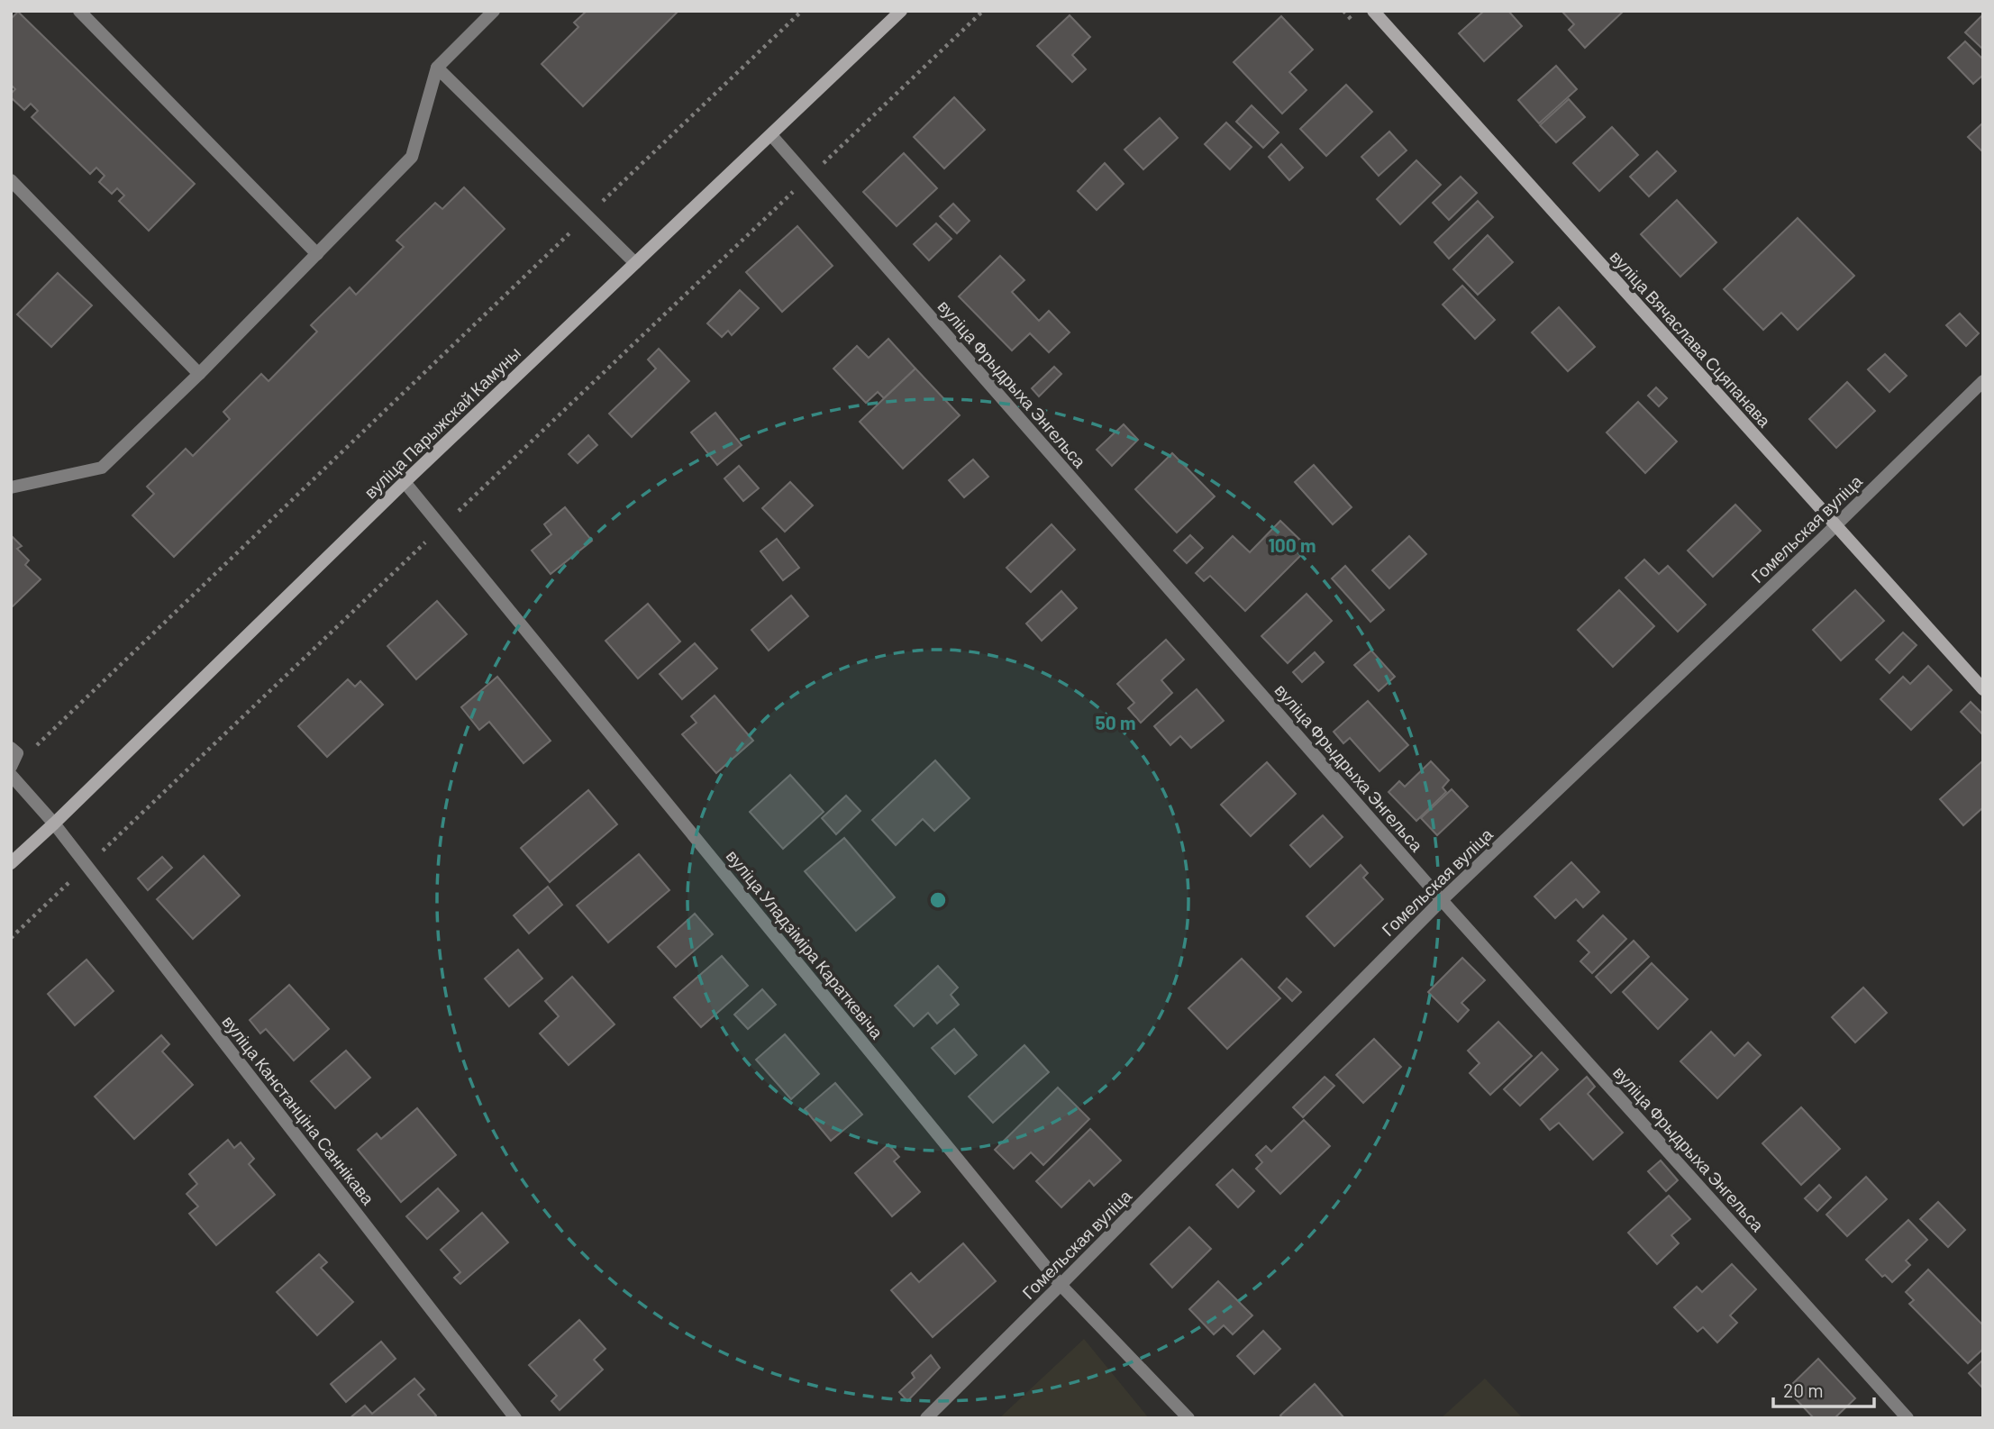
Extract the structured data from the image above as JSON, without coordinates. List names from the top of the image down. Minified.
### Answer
{"streets":{"main road":["вуліца Вячаслава Сцяпанава","вуліца Парыжскай Камуны"],"street":["вуліца Фрыдрыха Энгельса","Гомельская вуліца","вуліца Уладзіміра Караткевіча","вуліца Канстанціна Саннікава"]},"crossings":[["вуліца Вячаслава Сцяпанава","Гомельская вуліца"],["вуліца Фрыдрыха Энгельса","вуліца Парыжскай Камуны"],["вуліца Фрыдрыха Энгельса","Гомельская вуліца"],["вуліца Парыжскай Камуны","вуліца Уладзіміра Караткевіча"],["вуліца Парыжскай Камуны","вуліца Канстанціна Саннікава"],["Гомельская вуліца","вуліца Уладзіміра Караткевіча"]],"scale_bar":"20 m","rings":["100 m","50 m"]}
